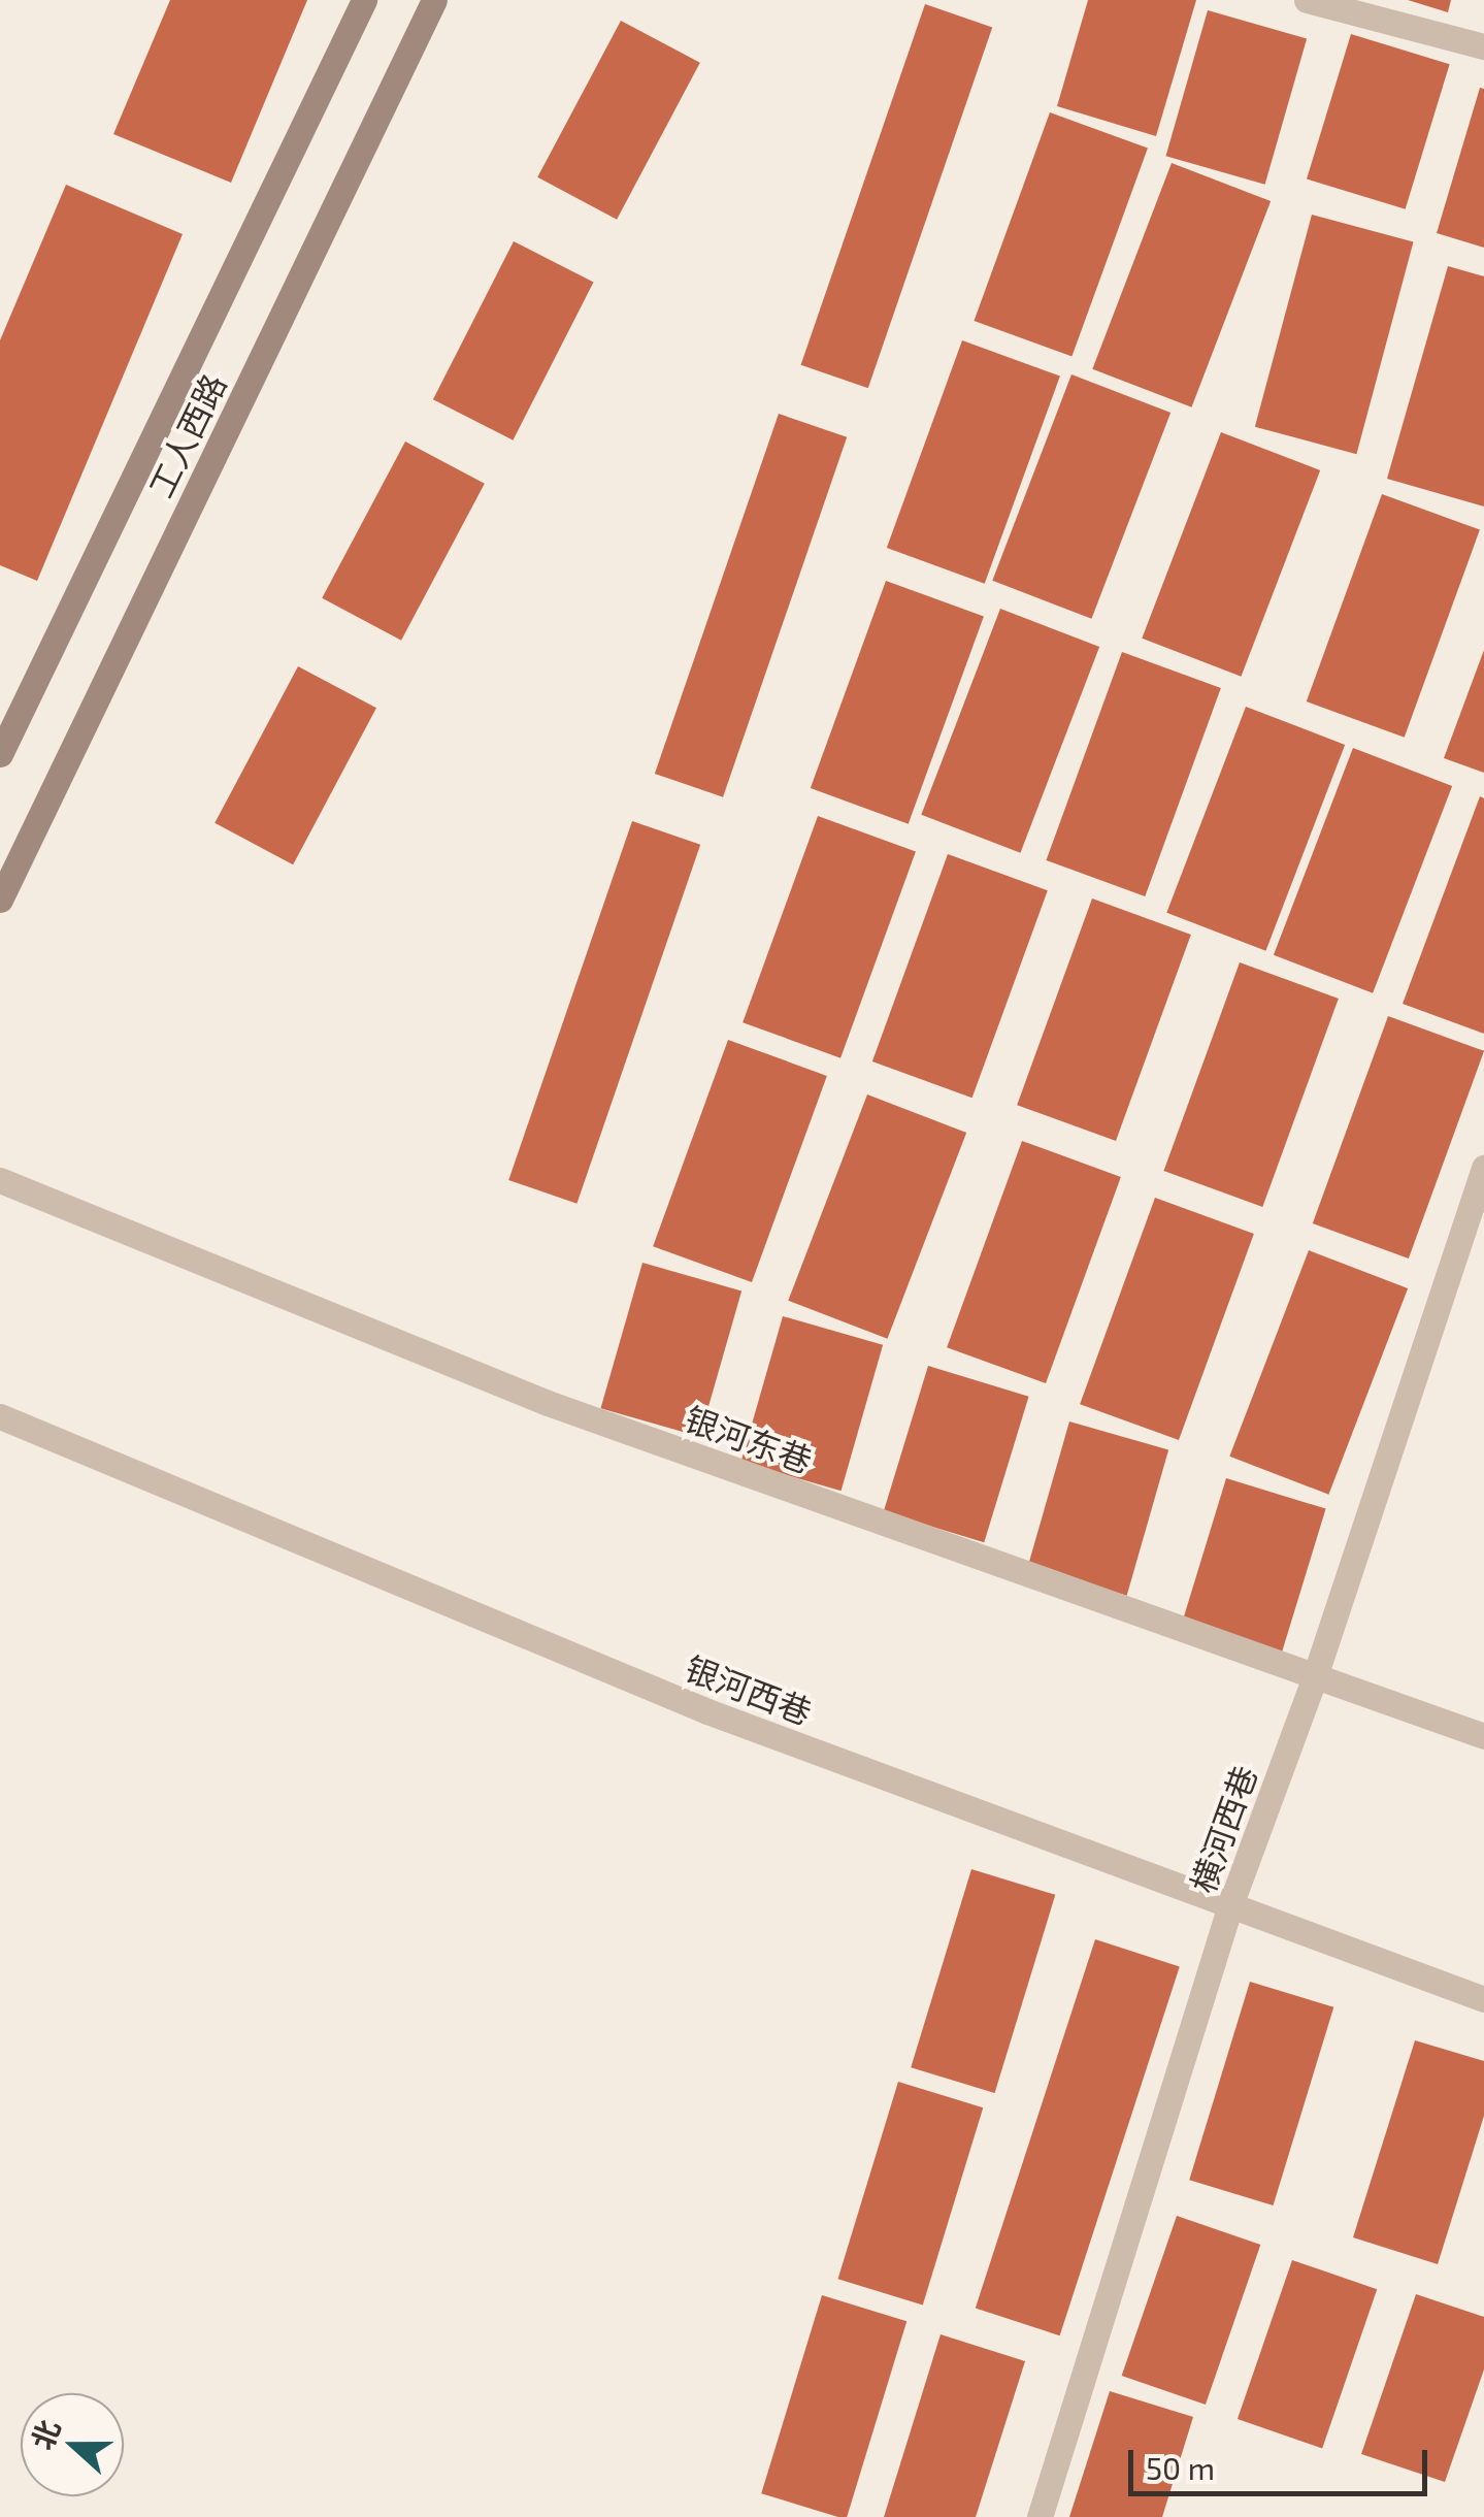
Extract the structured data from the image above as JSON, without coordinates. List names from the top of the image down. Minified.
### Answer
{"streets":{"main road":["工人西路"],"street":["银河东巷","银河西巷","横河西巷"]},"crossings":[["银河东巷","横河西巷"],["银河西巷","横河西巷"]],"scale_bar":"50 m","north":"left"}
